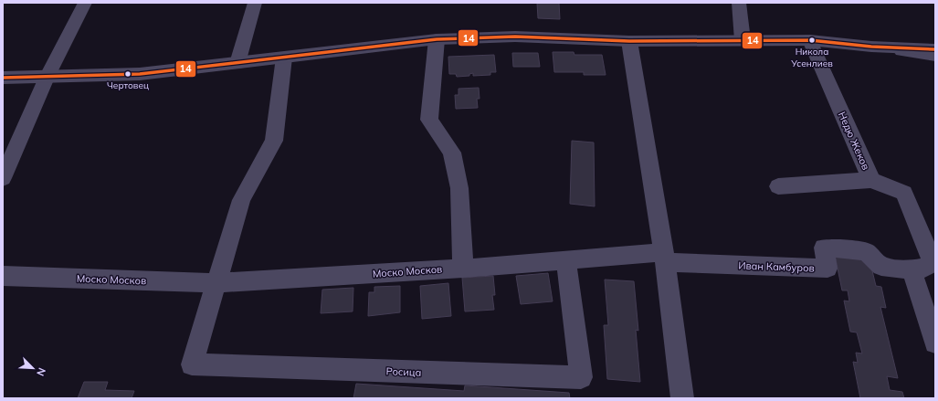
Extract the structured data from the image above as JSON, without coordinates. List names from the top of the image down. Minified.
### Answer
{"streets":{"street":["Недю Жеков","Иван Камбуров","Моско Москов","Росица"]},"crossings":[["Недю Жеков","Иван Камбуров"],["Иван Камбуров","Моско Москов"],["Моско Москов","Росица"]],"places":["Никола Усенлиев","Чертовец"],"lines":["transit line 14"],"north":"bottom right"}
